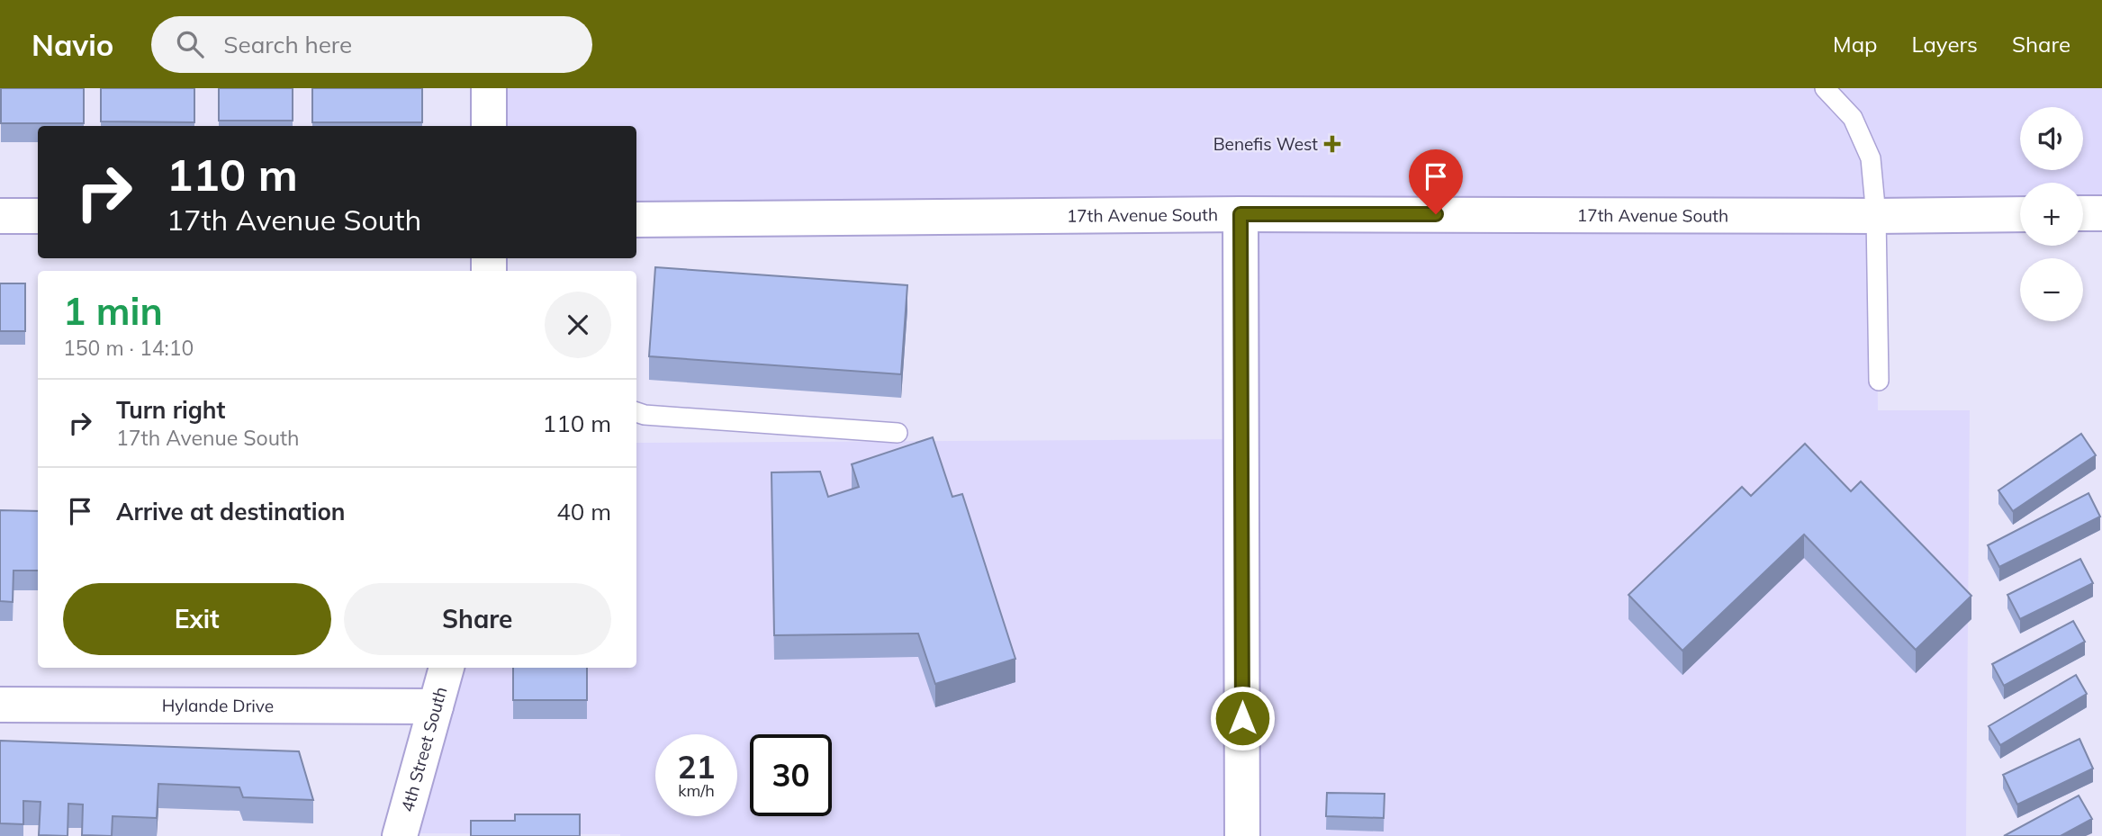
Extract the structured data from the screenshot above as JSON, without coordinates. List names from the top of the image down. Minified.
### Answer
{"streets":{"street":["17th Avenue South","Hylande Drive","4th Street South"]},"crossings":[["Hylande Drive","4th Street South"]],"places":{"health":["Benefis West"]},"page":{"header":"Navio","search":"Search here","nav":["Map","Layers","Share"],"map_buttons":["+","−"],"turn":["110 m","17th Avenue South"],"heading":["1 min","150 m · 14:10"],"list":[{"name":"Turn right","note":"17th Avenue South","value":"110 m"},{"name":"Arrive at destination","value":"40 m"}],"buttons":["Exit","Share"],"speed":"21 km/h","limit":"30"}}
